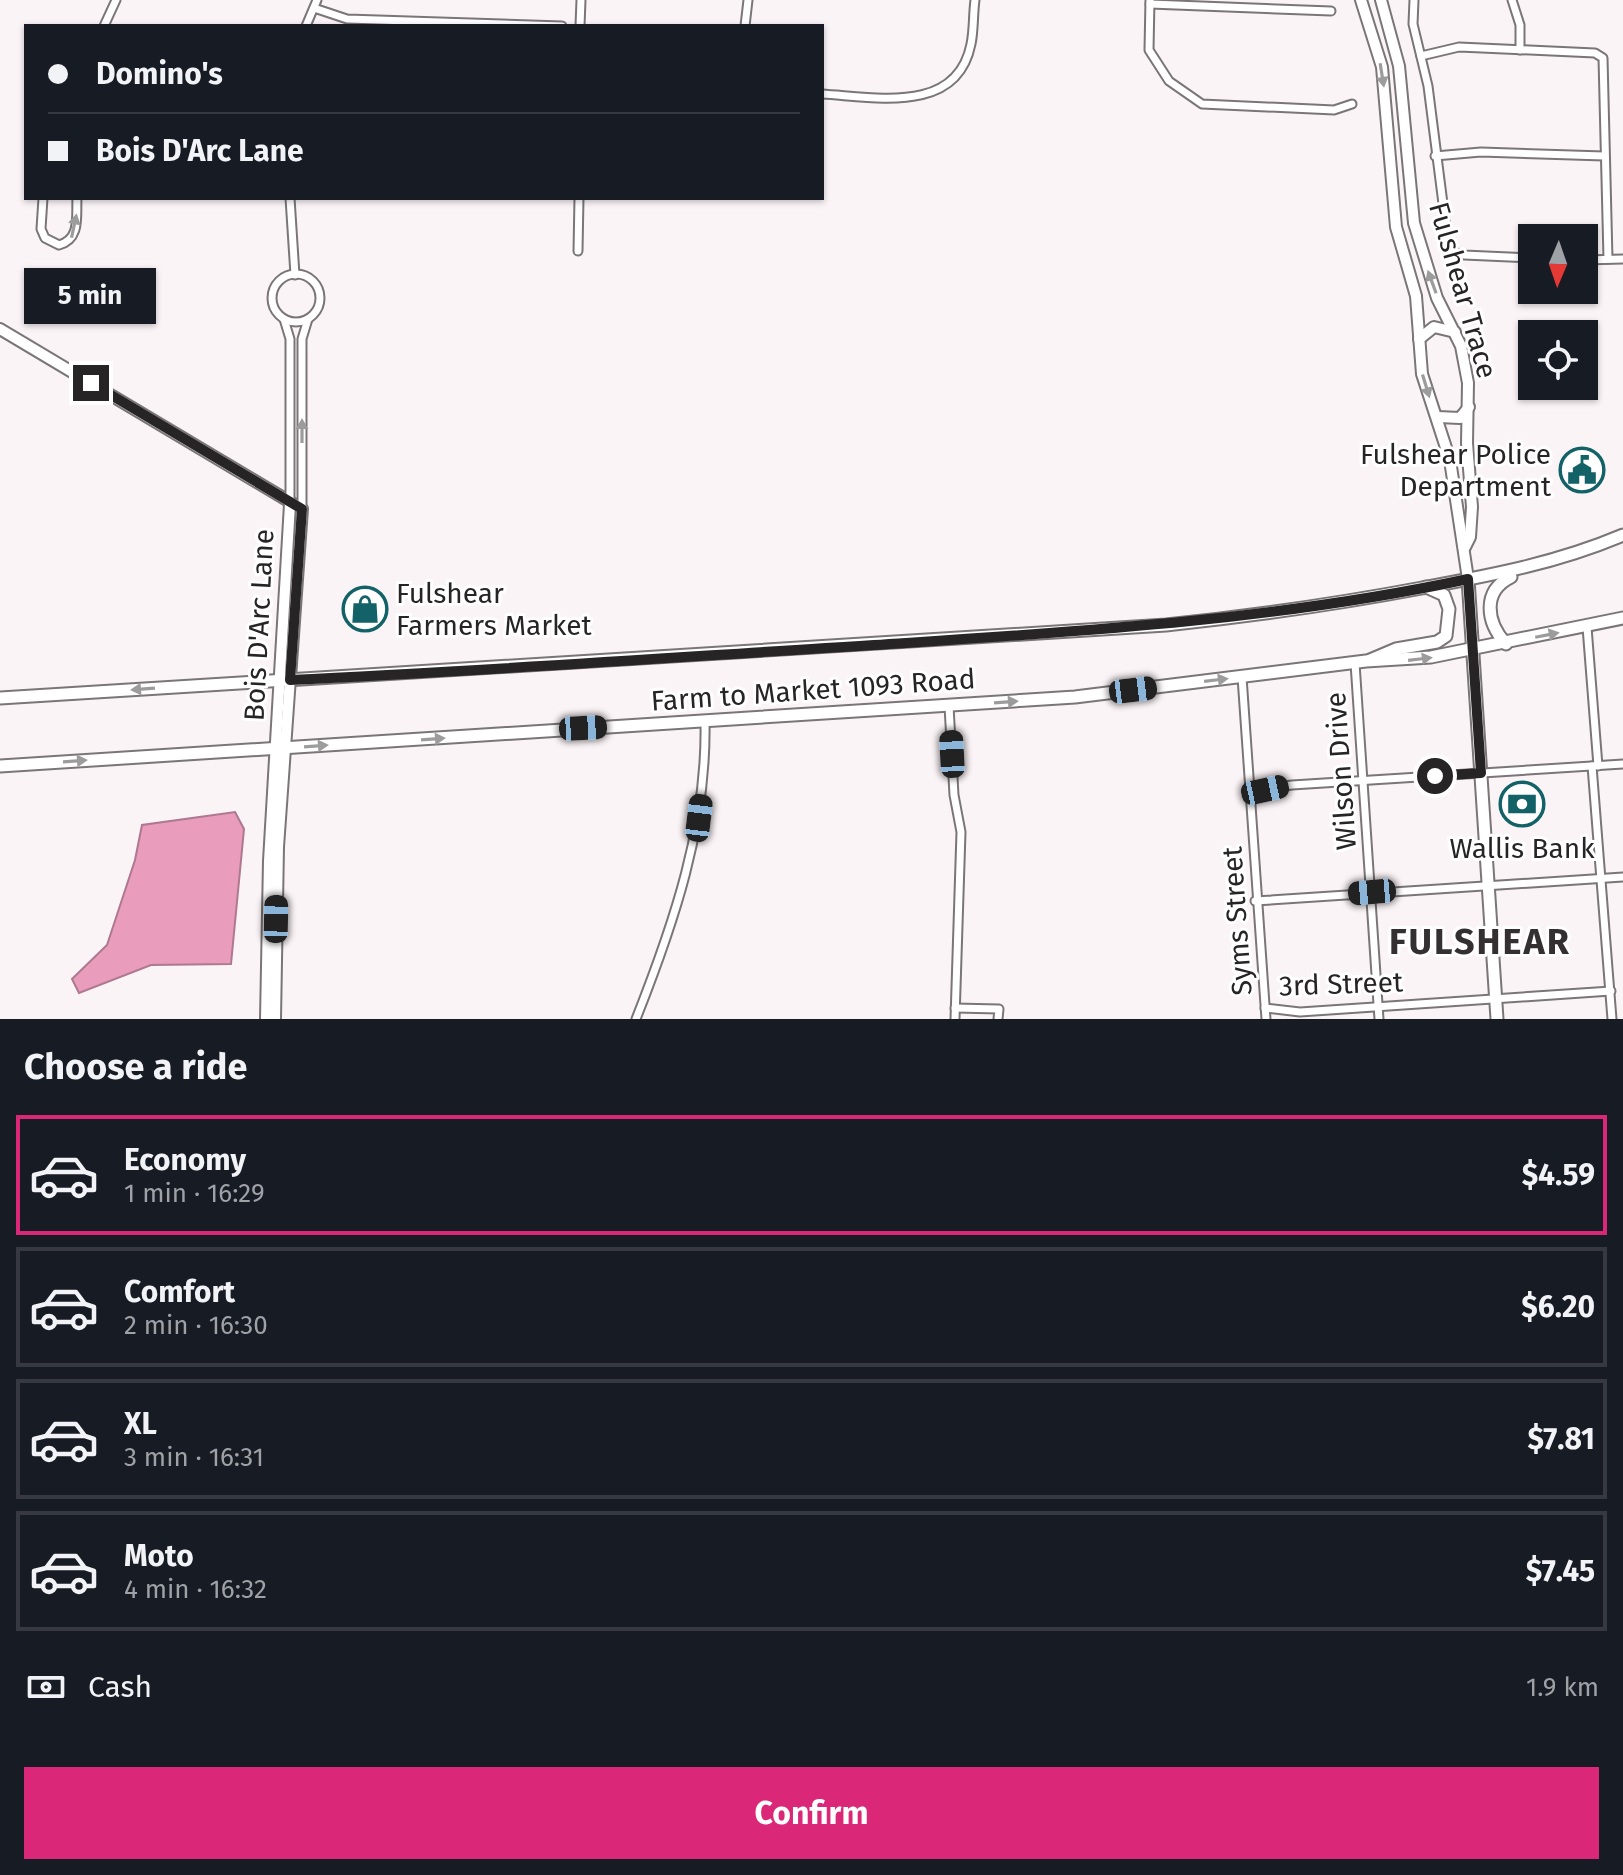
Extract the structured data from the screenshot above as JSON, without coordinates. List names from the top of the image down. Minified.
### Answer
{"streets":{"main road":["Fulshear Trace","Farm to Market 1093 Road"],"street":["Bois D'Arc Lane","Wilson Drive","Syms Street","3rd Street"]},"crossings":[["Fulshear Trace","Farm to Market 1093 Road"],["Fulshear Trace","3rd Street"],["Bois D'Arc Lane","Farm to Market 1093 Road"],["Farm to Market 1093 Road","Wilson Drive"],["Farm to Market 1093 Road","Syms Street"],["Wilson Drive","3rd Street"],["Syms Street","3rd Street"]],"districts":["FULSHEAR"],"places":{"public building":["Fulshear Police Department"],"shop":["Fulshear Farmers Market"],"bank":["Wallis Bank"]},"north":"bottom","page":{"banner":["Domino's","Bois D'Arc Lane"],"bubble":"5 min","heading":"Choose a ride","list":[{"name":"Economy","note":"1 min · 16:29","value":"$4.59"},{"name":"Comfort","note":"2 min · 16:30","value":"$6.20"},{"name":"XL","note":"3 min · 16:31","value":"$7.81"},{"name":"Moto","note":"4 min · 16:32","value":"$7.45"}],"pay":["Cash","1.9 km"],"buttons":"Confirm"}}
